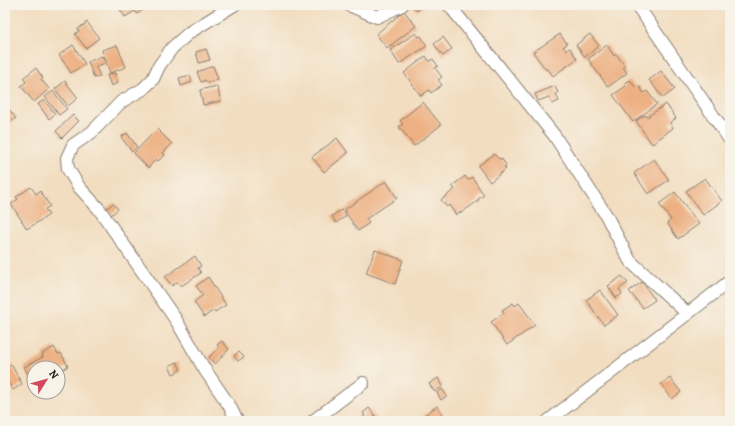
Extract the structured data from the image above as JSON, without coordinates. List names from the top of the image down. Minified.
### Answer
{"north":"top right"}
